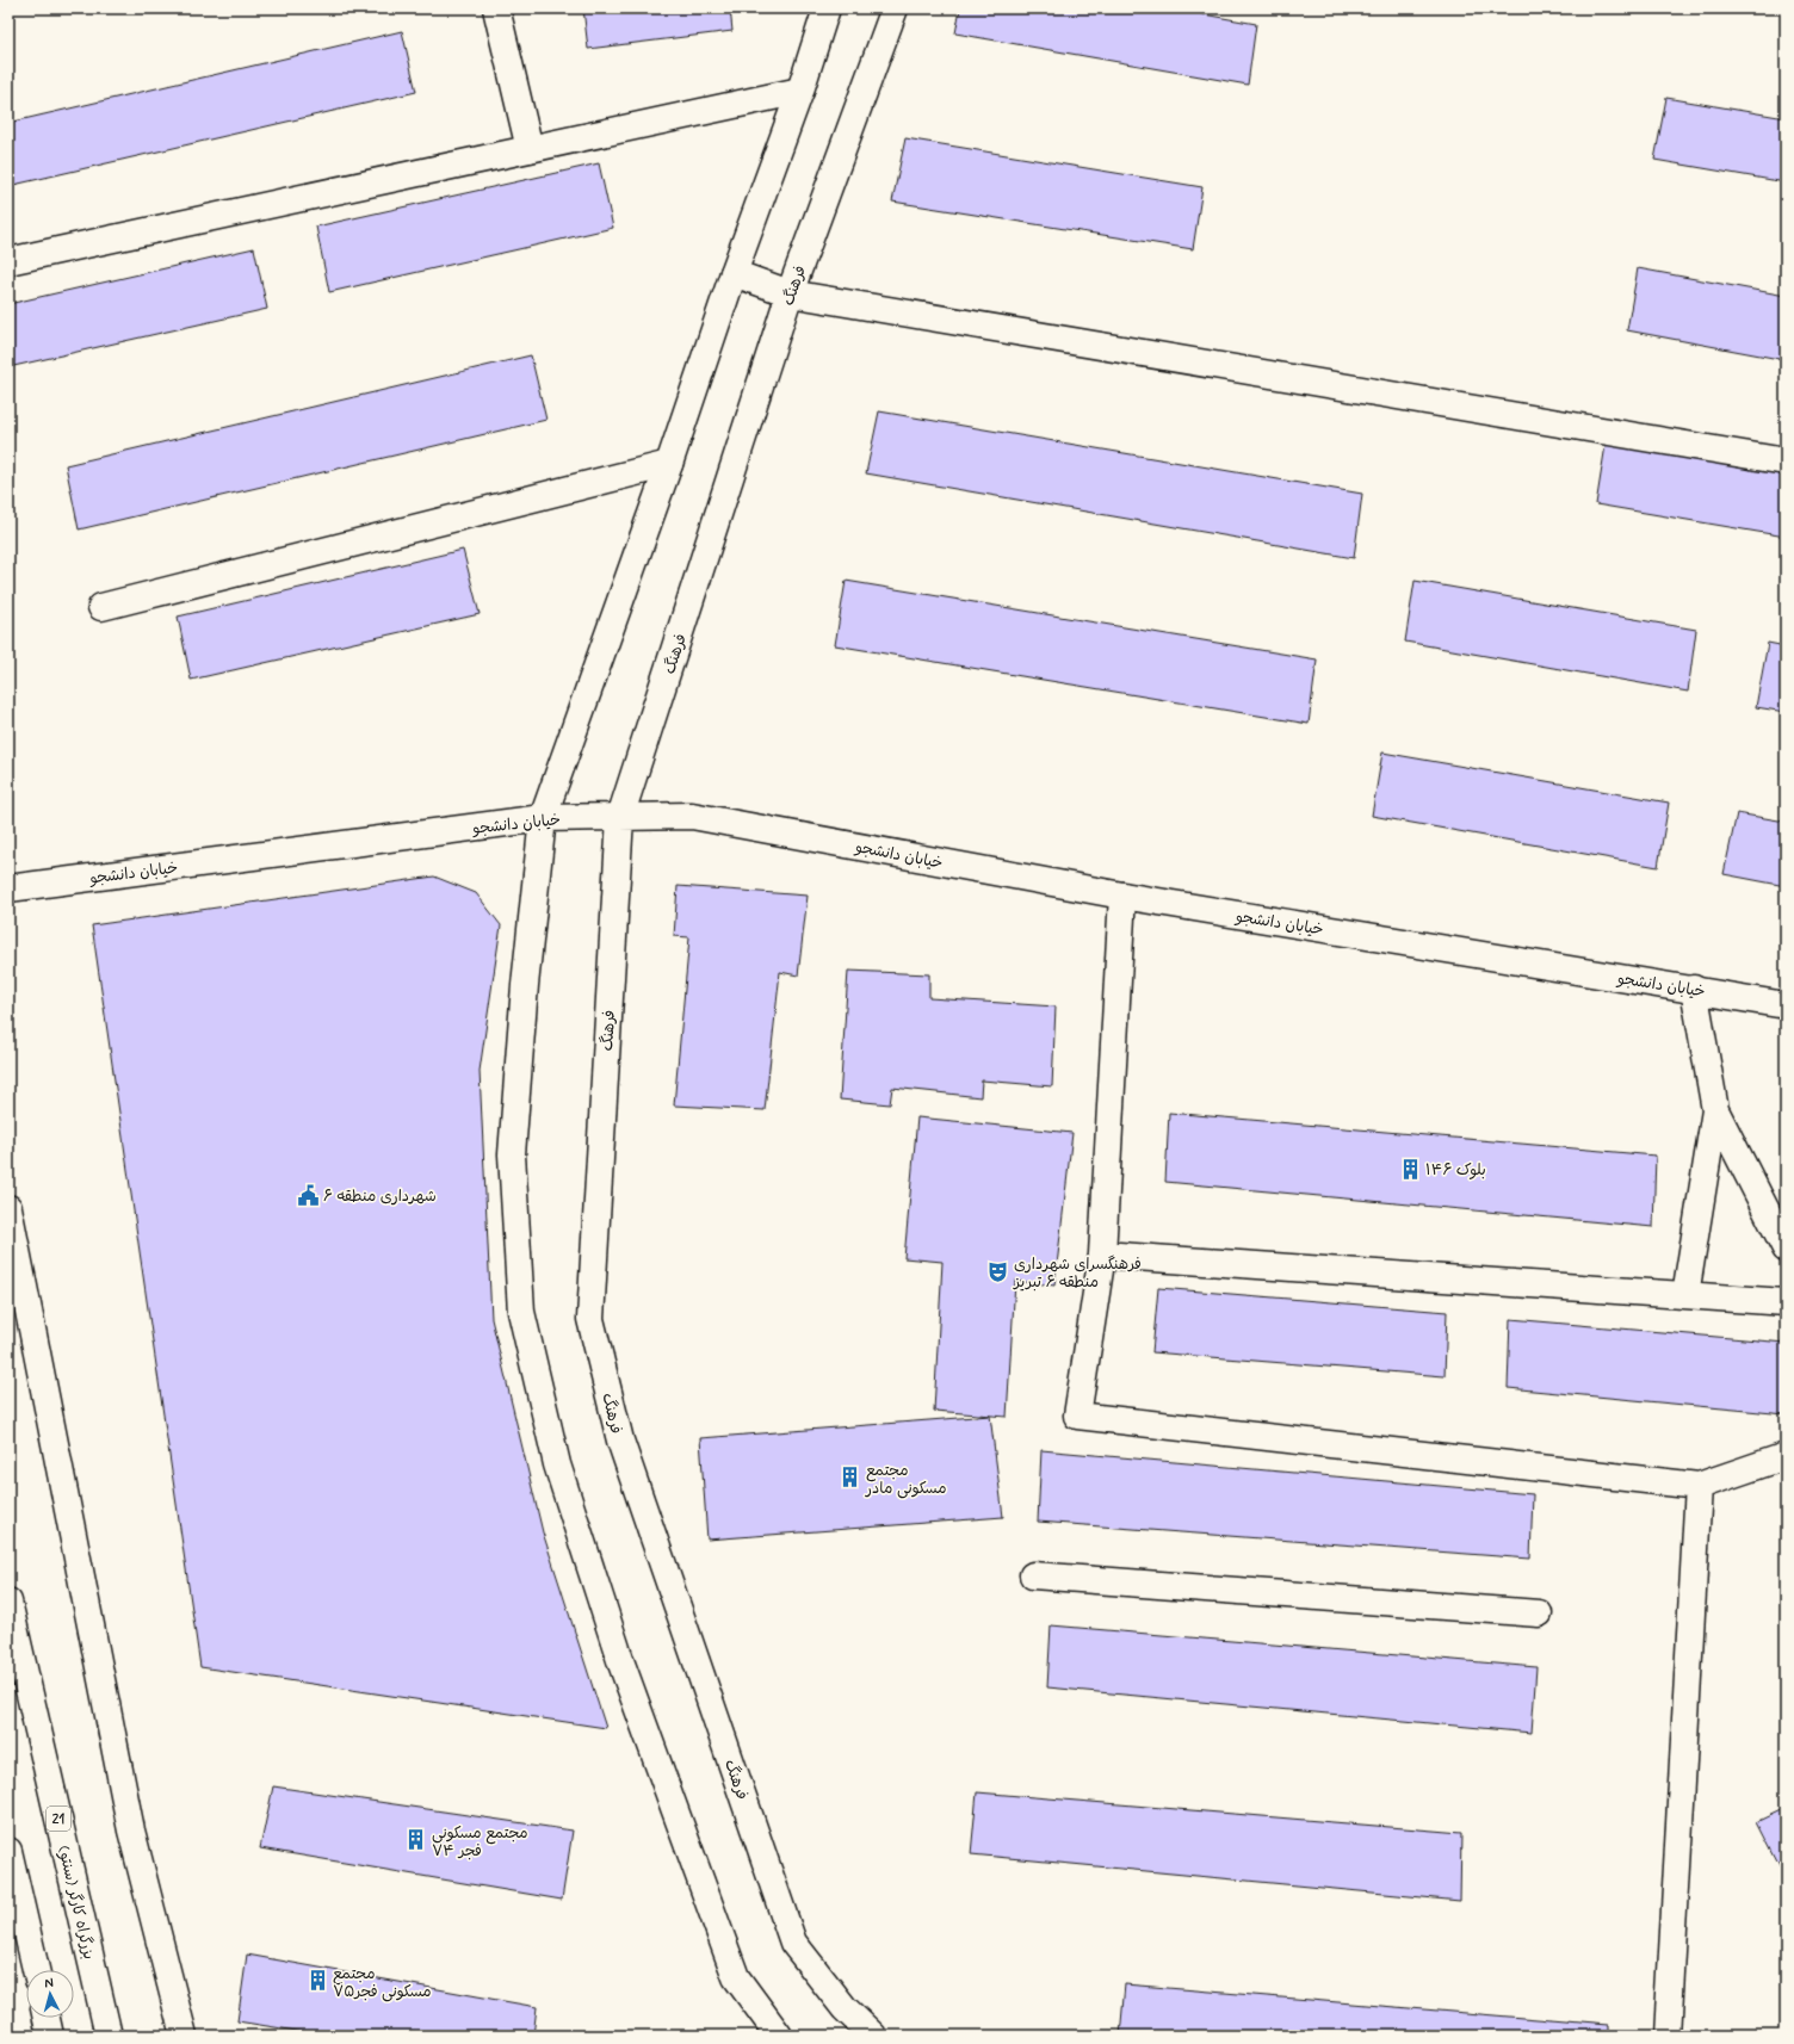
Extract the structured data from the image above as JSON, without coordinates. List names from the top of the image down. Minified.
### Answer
{"streets":{"main road":["فرهنگ","خیابان دانشجو","21","بزرگراه کارگر (سنتو)"]},"crossings":[["فرهنگ","خیابان دانشجو"]],"places":{"building":["بلوک ۱۴۶","مجتمع مسکونی مادر","مجتمع مسکونی فجر ۷۴","مجتمع مسکونی فجر۷۵"],"public building":["شهرداری منطقه ۶"],"theatre":["فرهنگسرای شهرداری منطقه ۶ تبریز"]},"north":"top"}
